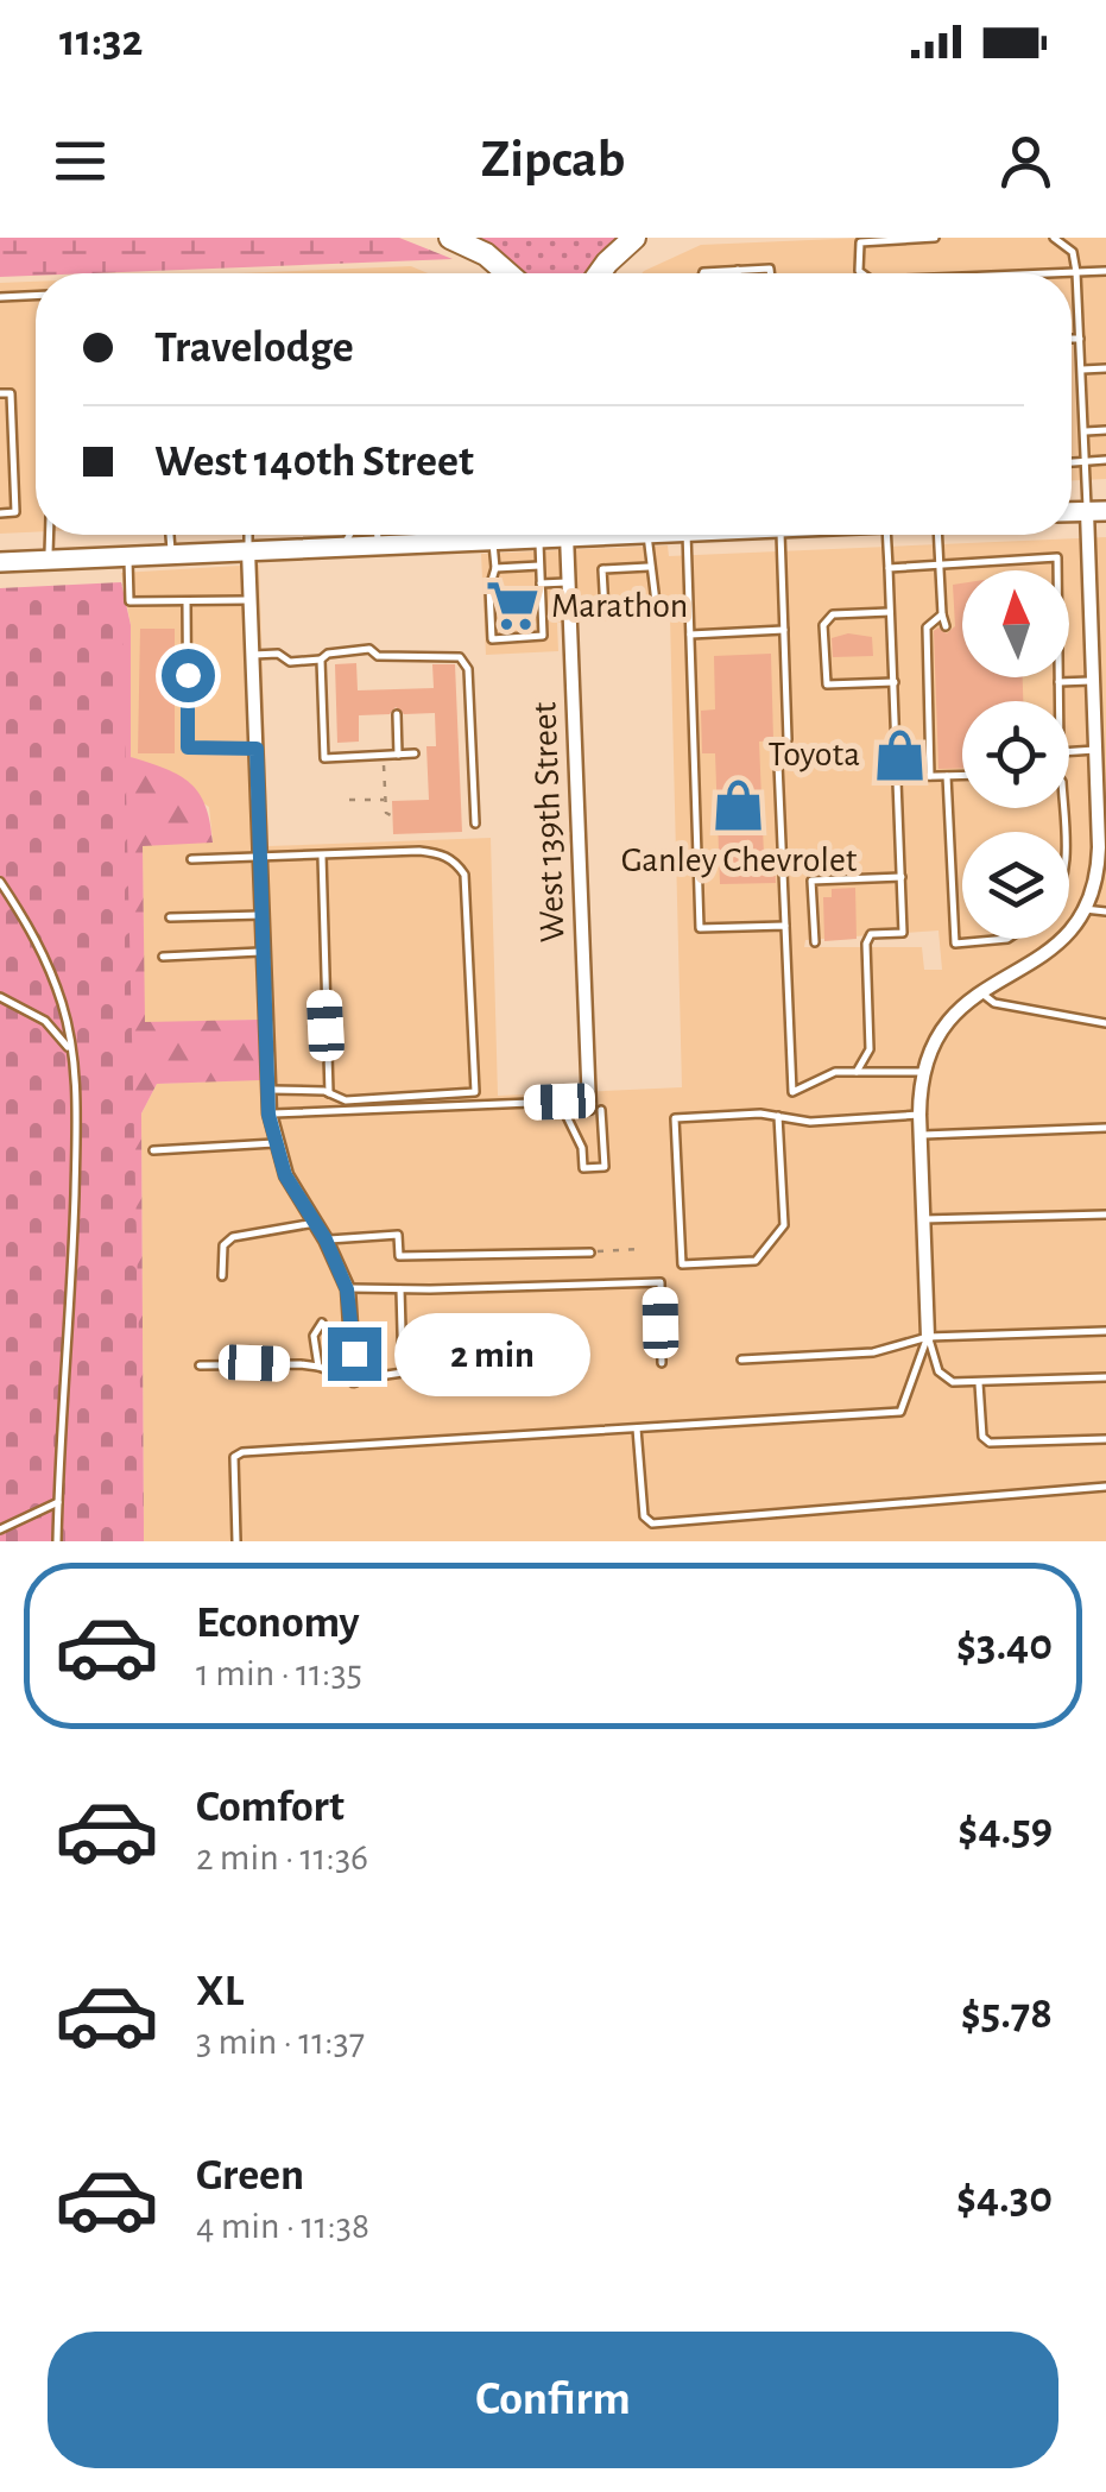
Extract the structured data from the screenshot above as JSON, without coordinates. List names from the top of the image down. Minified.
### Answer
{"streets":{"street":["West 139th Street"]},"places":{"supermarket":["Marathon"],"shop":["Toyota","Ganley Chevrolet"]},"north":"top","page":{"status":"11:32","header":"Zipcab","banner":["Travelodge","West 140th Street"],"bubble":"2 min","list":[{"name":"Economy","note":"1 min · 11:35","value":"$3.40"},{"name":"Comfort","note":"2 min · 11:36","value":"$4.59"},{"name":"XL","note":"3 min · 11:37","value":"$5.78"},{"name":"Green","note":"4 min · 11:38","value":"$4.30"}],"buttons":"Confirm"}}
